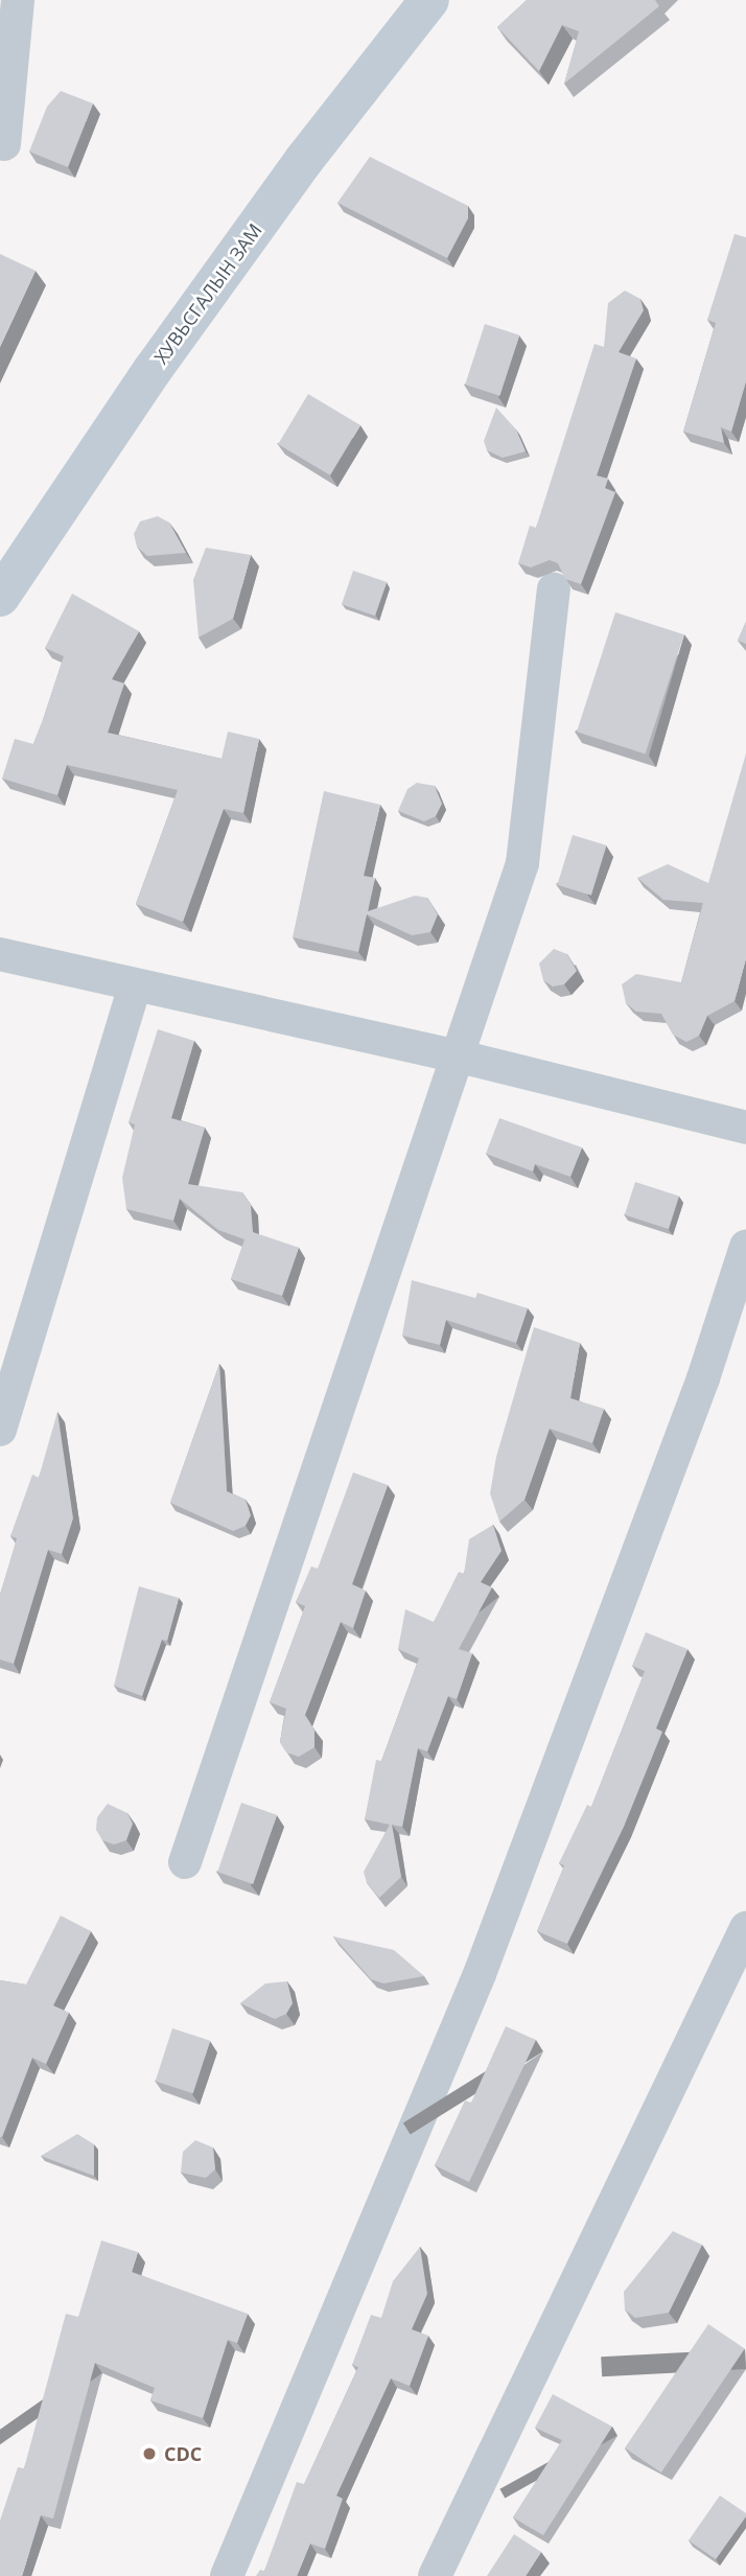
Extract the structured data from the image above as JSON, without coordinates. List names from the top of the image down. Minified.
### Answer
{"streets":{"main road":["ХУВЬСГАЛЫН ЗАМ"]},"places":["CDC"]}
